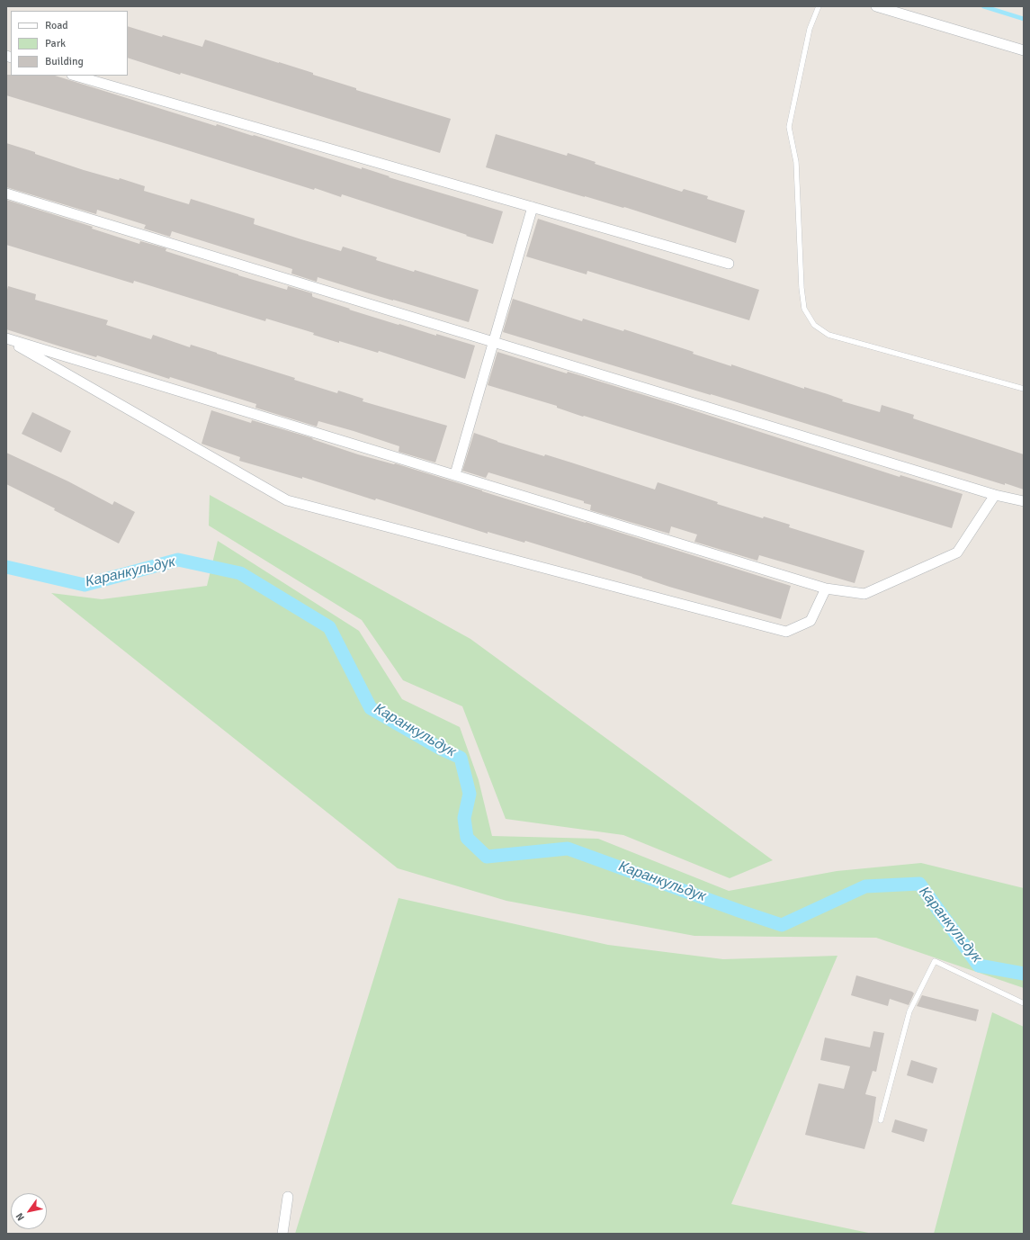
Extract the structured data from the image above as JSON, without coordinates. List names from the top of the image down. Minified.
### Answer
{"water":["Каранкульдук"],"legend":["Road","Park","Building"],"north":"bottom left"}
